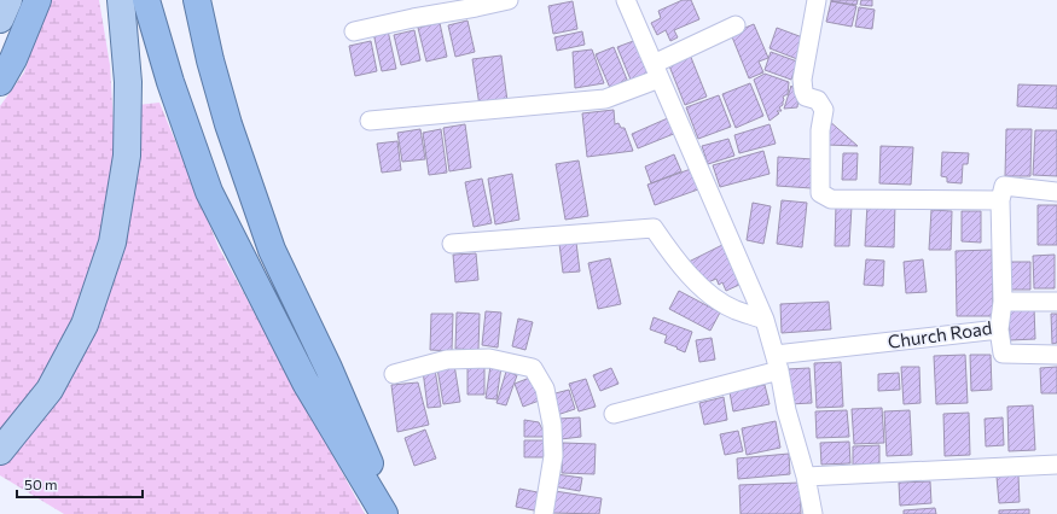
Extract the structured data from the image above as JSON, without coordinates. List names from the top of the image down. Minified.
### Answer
{"streets":{"street":["Church Road"]},"scale_bar":"50 m"}
